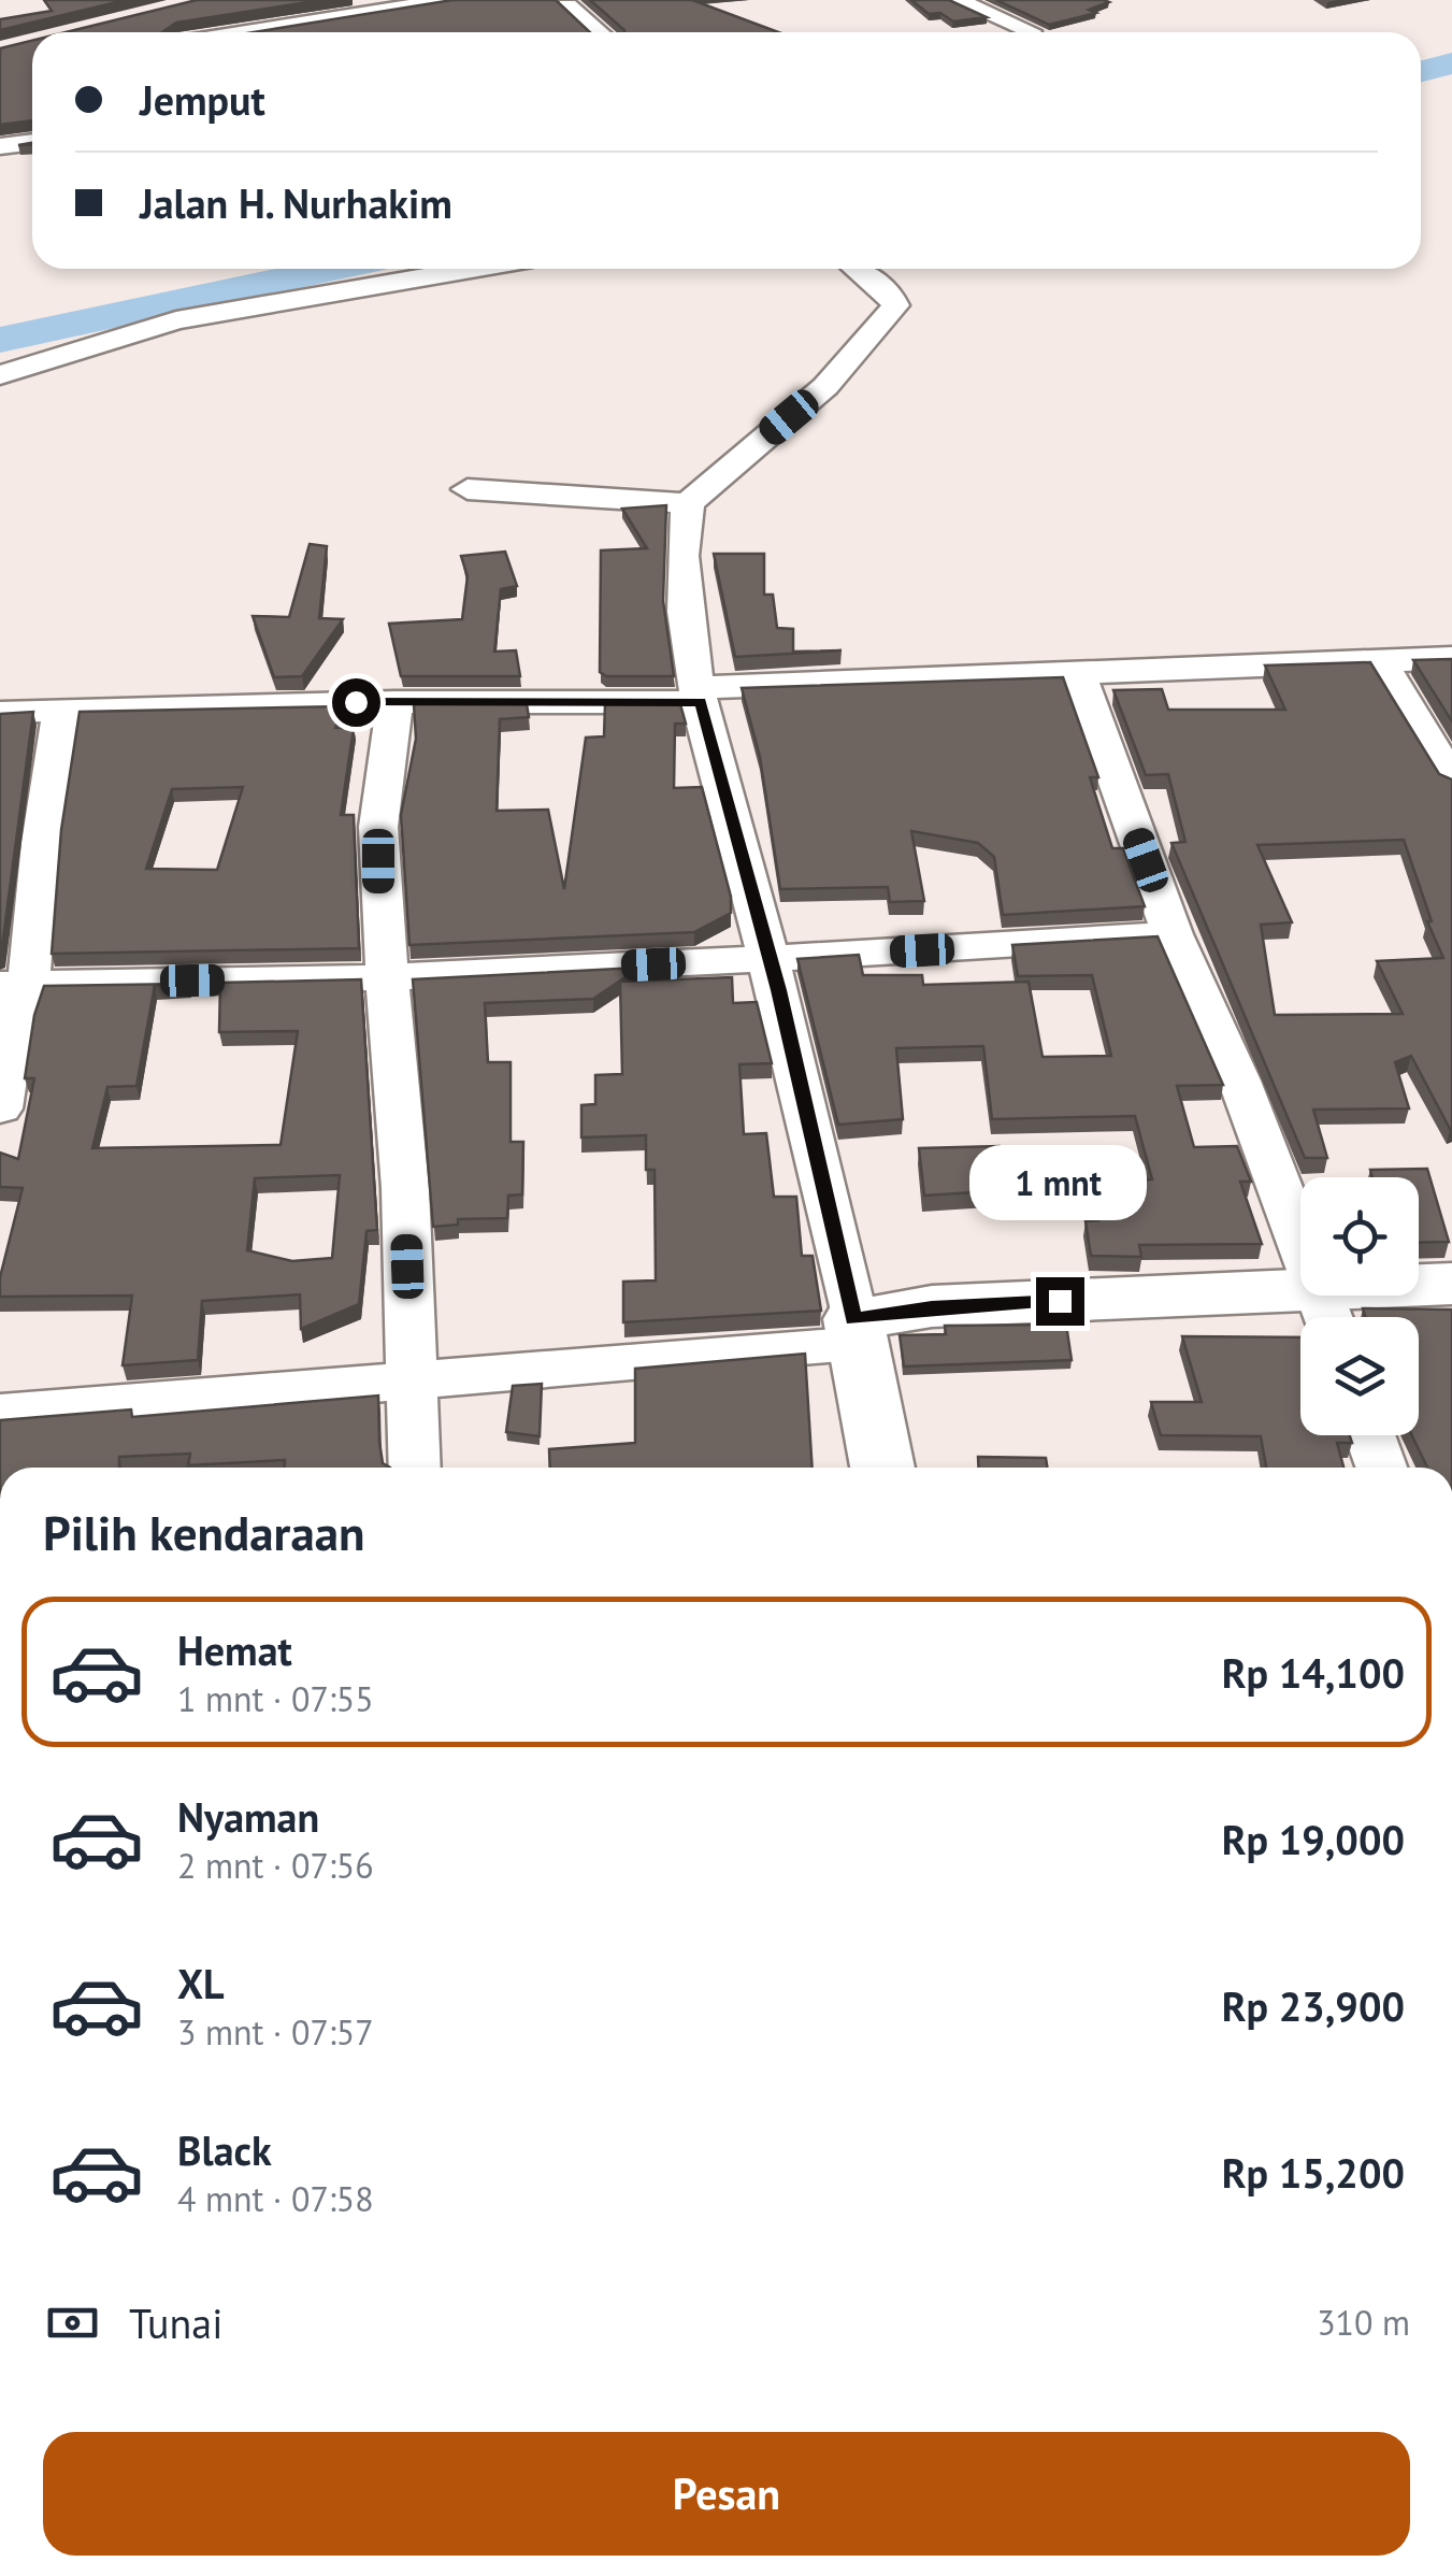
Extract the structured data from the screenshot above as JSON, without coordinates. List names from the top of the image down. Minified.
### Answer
{"page":{"banner":["Jemput","Jalan H. Nurhakim"],"bubble":"1 mnt","heading":"Pilih kendaraan","list":[{"name":"Hemat","note":"1 mnt · 07:55","value":"Rp 14,100"},{"name":"Nyaman","note":"2 mnt · 07:56","value":"Rp 19,000"},{"name":"XL","note":"3 mnt · 07:57","value":"Rp 23,900"},{"name":"Black","note":"4 mnt · 07:58","value":"Rp 15,200"}],"pay":["Tunai","310 m"],"buttons":"Pesan"}}
